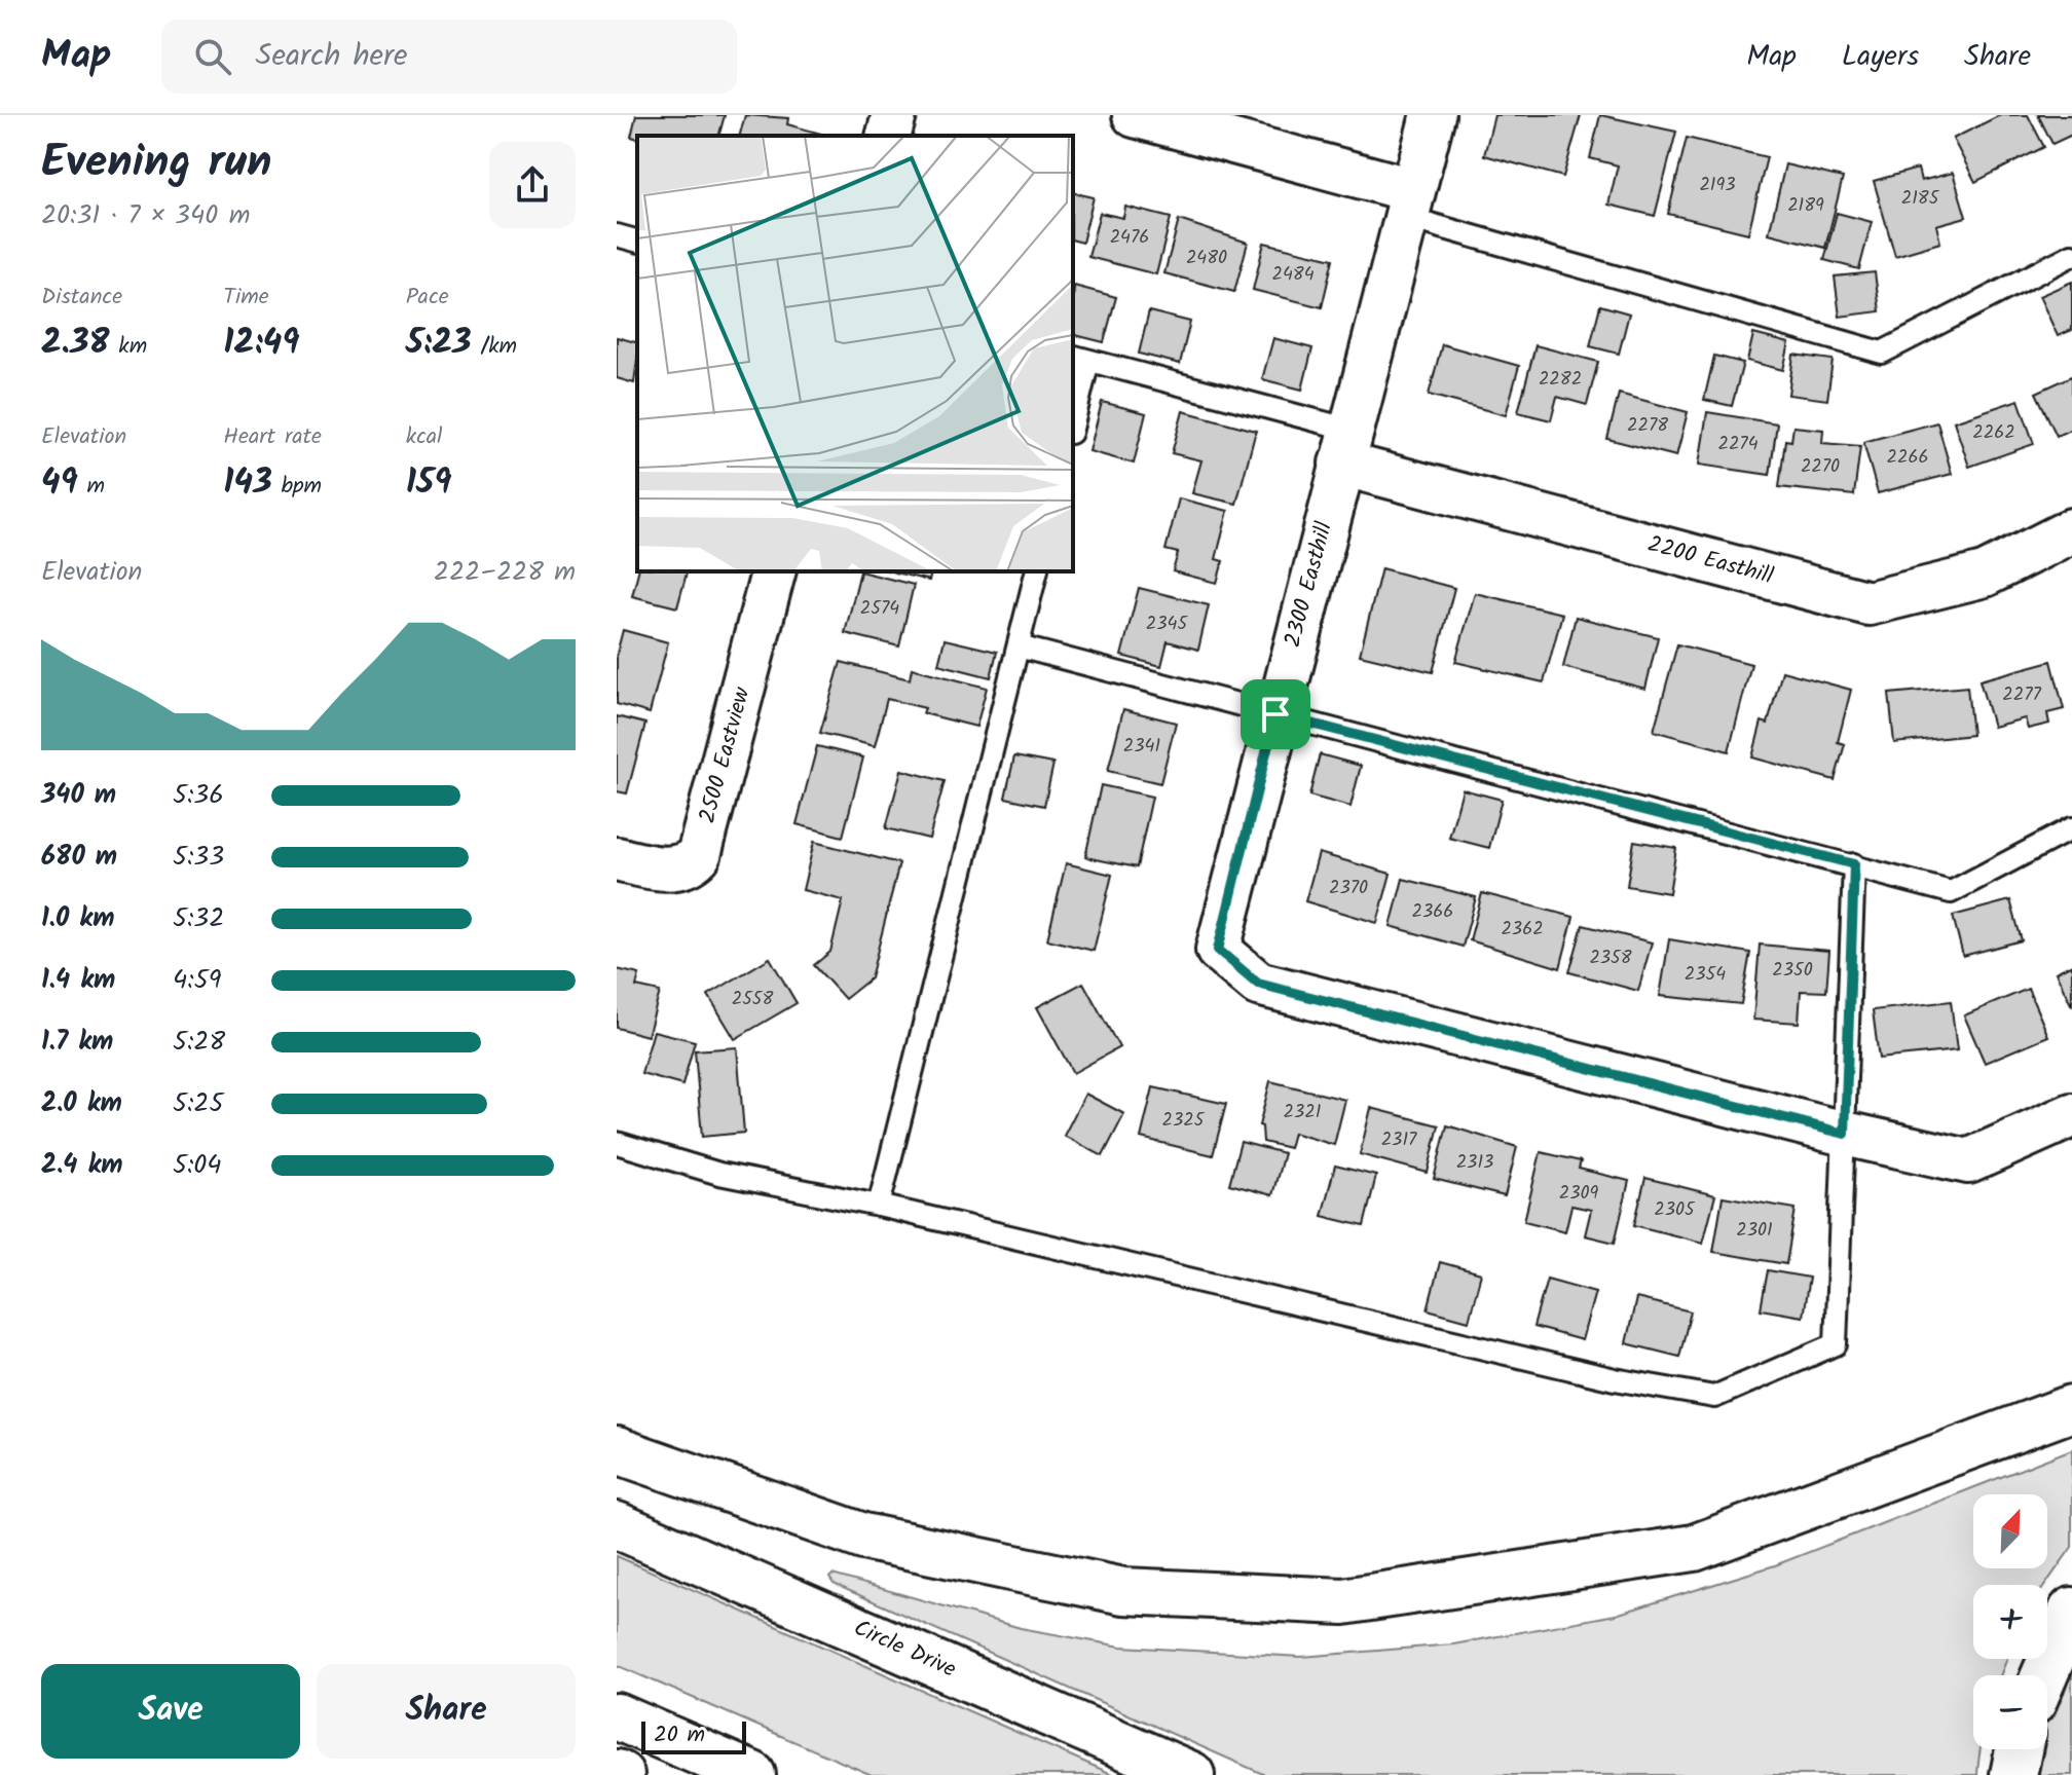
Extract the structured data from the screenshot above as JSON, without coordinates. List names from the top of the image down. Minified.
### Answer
{"streets":{"highway":["Circle Drive"],"street":["2200 Easthill","2300 Easthill","2500 Eastview"]},"crossings":[["2200 Easthill","2300 Easthill"]],"house_numbers":["2193","2185","2189","2476","2480","2484","2282","2278","2262","2274","2266","2270","2574","2345","2277","2341","2370","2366","2362","2358","2350","2354","2558","2321","2325","2317","2313","2309","2305","2301"],"scale_bar":"20 m","north":"top right","page":{"header":"Map","search":"Search here","nav":["Map","Layers","Share"],"heading":["Evening run","20:31 · 7 × 340 m"],"stats":[["Distance","2.38 km"],["Time","12:49"],["Pace","5:23 /km"],["Elevation","49 m"],["Heart rate","143 bpm"],["kcal","159"]],"chart":["Elevation","222–228 m"],"list":[{"name":"340 m","note":"5:36"},{"name":"680 m","note":"5:33"},{"name":"1.0 km","note":"5:32"},{"name":"1.4 km","note":"4:59"},{"name":"1.7 km","note":"5:28"},{"name":"2.0 km","note":"5:25"},{"name":"2.4 km","note":"5:04"}],"map_buttons":["+","−"],"buttons":["Save","Share"],"scale":"20 m"}}
